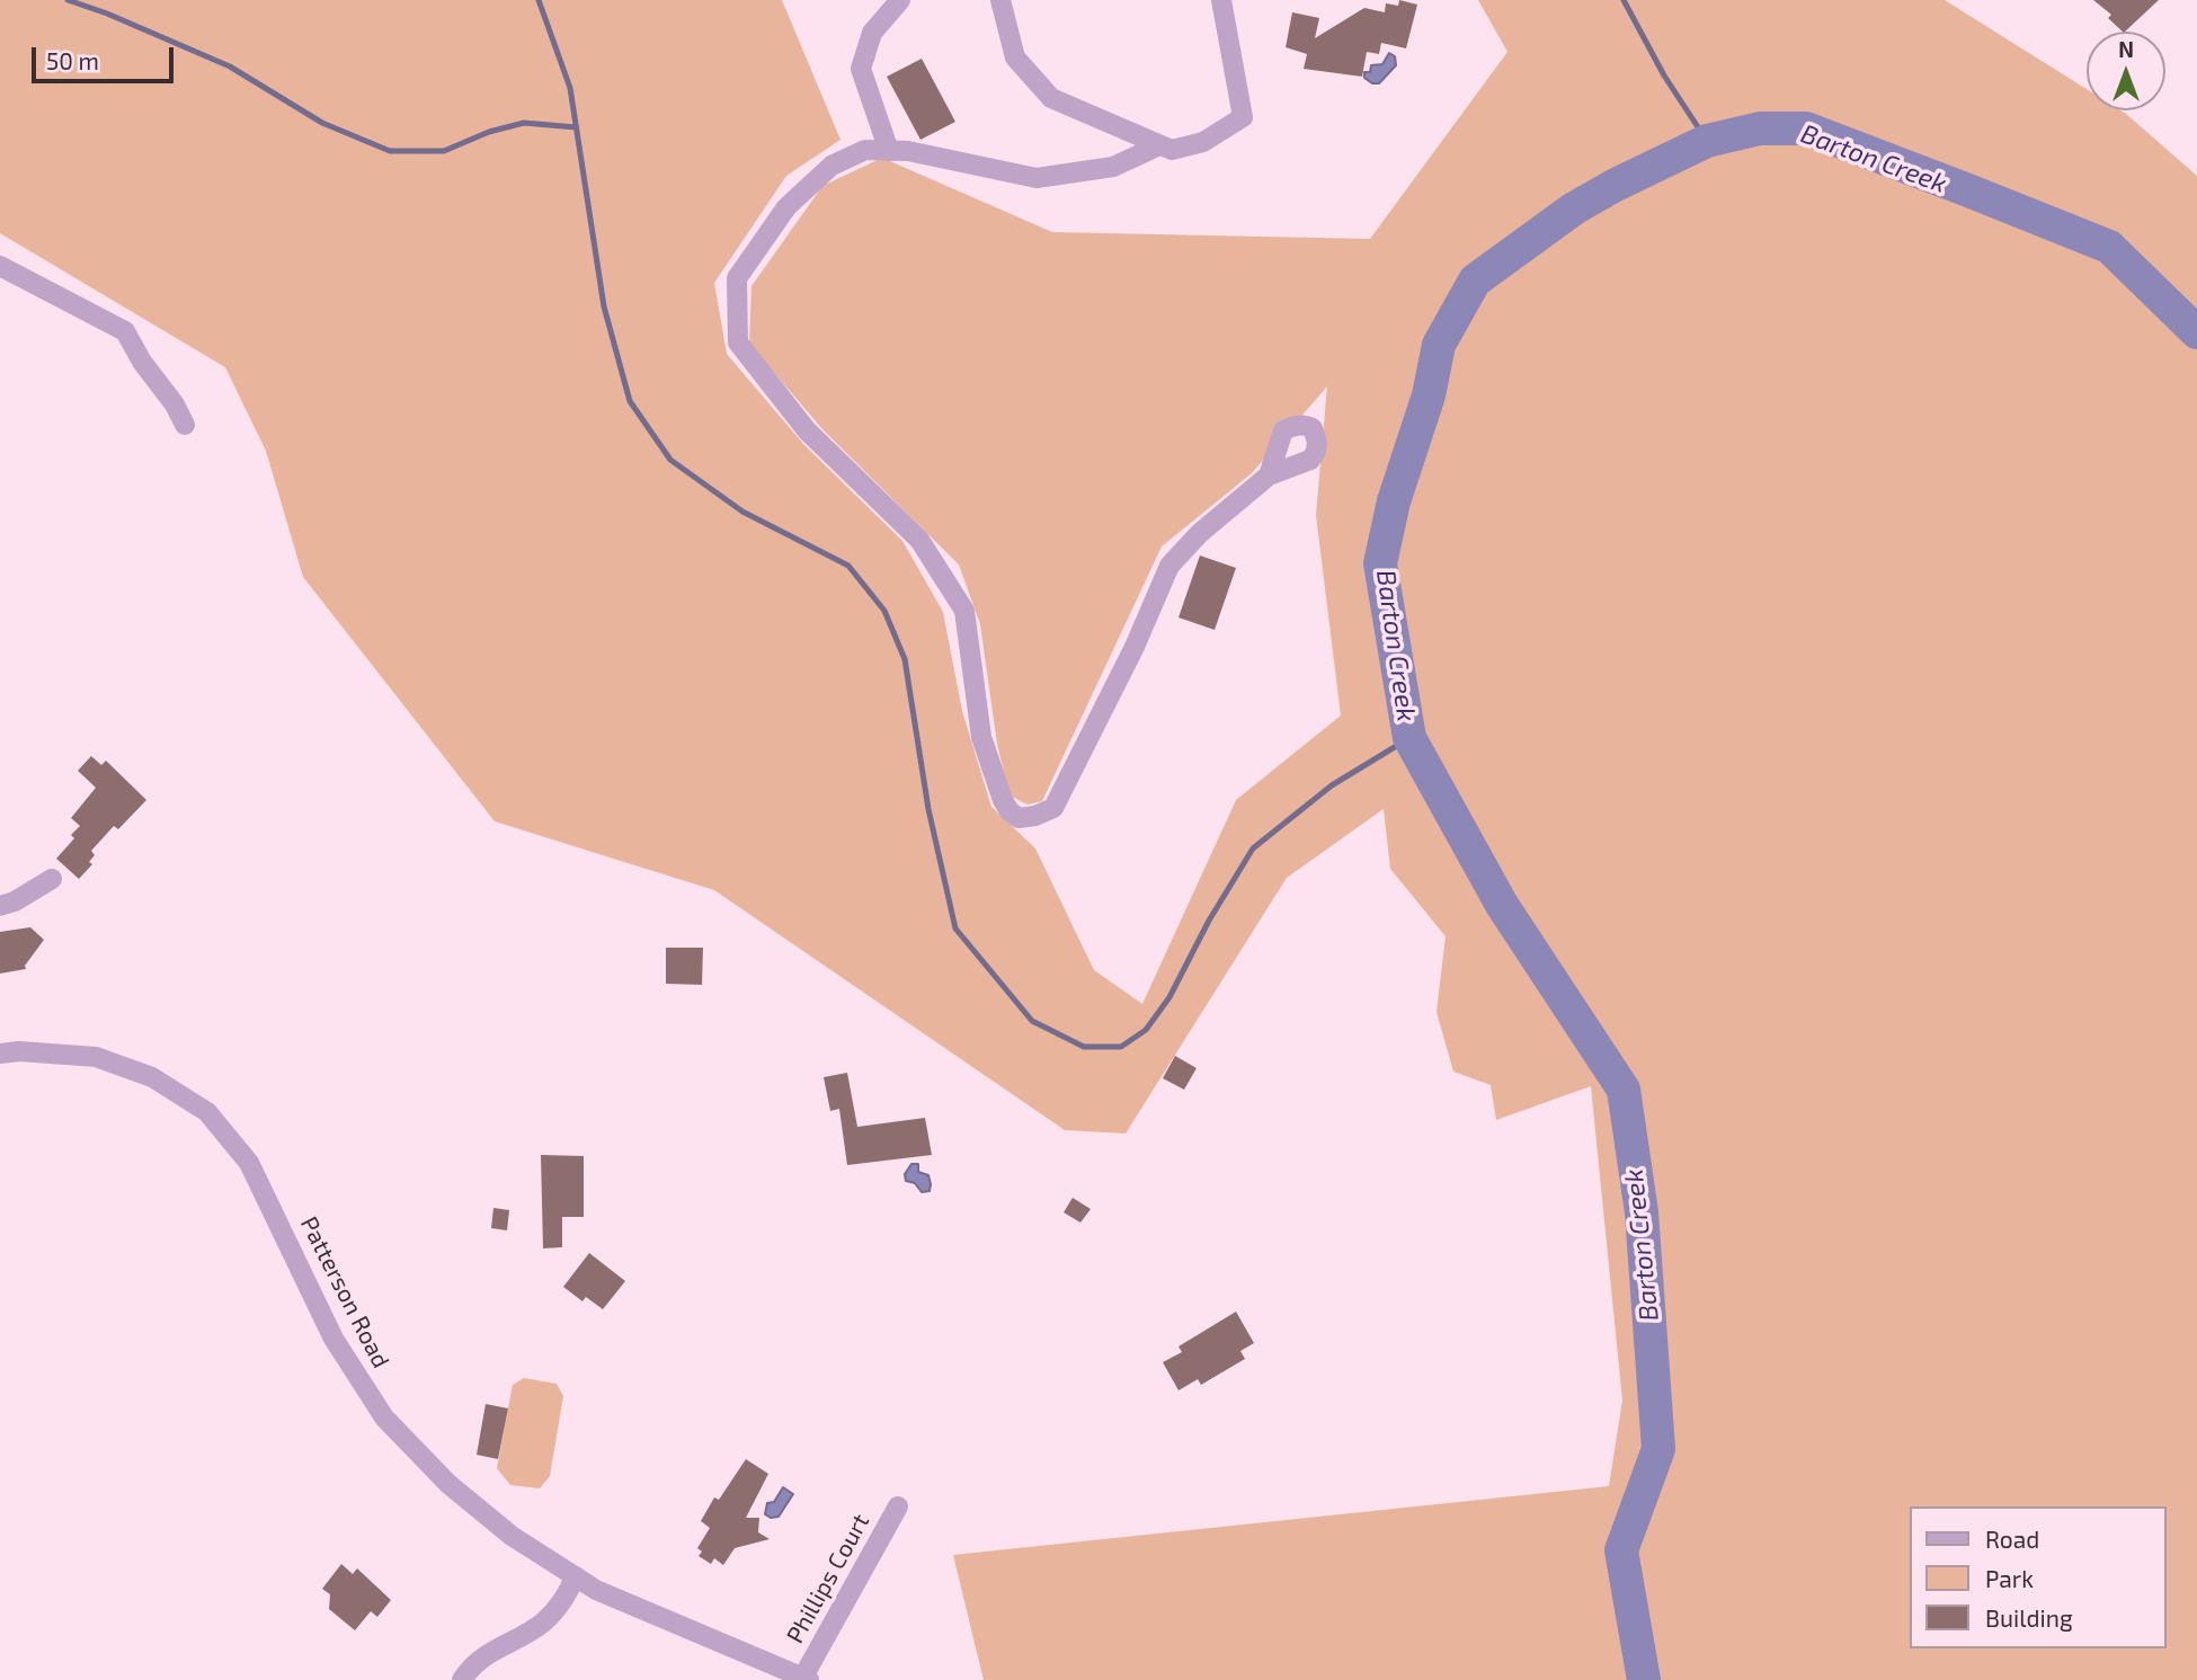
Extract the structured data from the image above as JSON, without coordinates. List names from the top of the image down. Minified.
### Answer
{"streets":{"street":["Patterson Road","Phillips Court"]},"crossings":[["Patterson Road","Phillips Court"]],"water":["Barton Creek"],"legend":["Road","Park","Building"],"scale_bar":"50 m","north":"top"}
